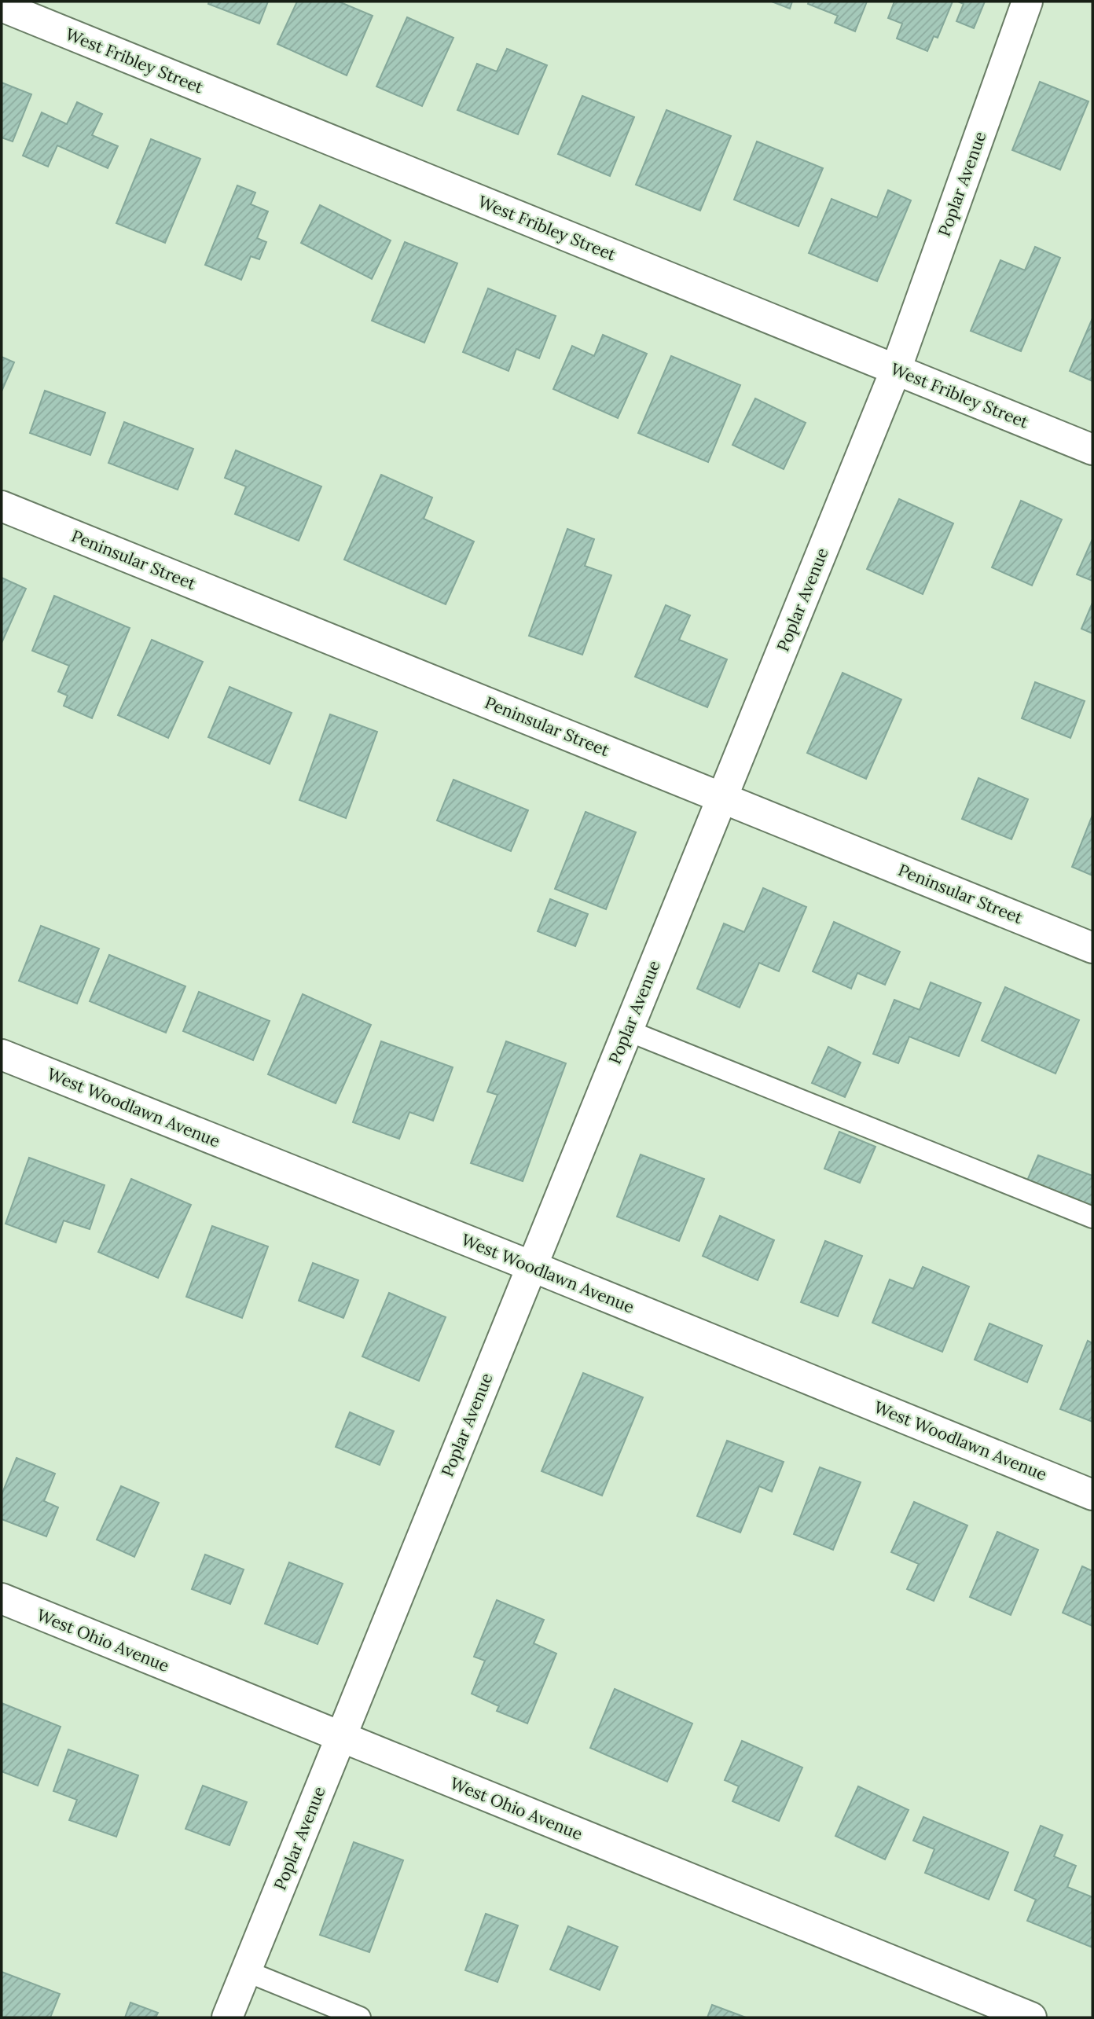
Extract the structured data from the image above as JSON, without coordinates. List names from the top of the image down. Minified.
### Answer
{"streets":{"street":["West Fribley Street","Poplar Avenue","Peninsular Street","West Woodlawn Avenue","West Ohio Avenue"]},"crossings":[["West Fribley Street","Poplar Avenue"],["Poplar Avenue","Peninsular Street"],["Poplar Avenue","West Woodlawn Avenue"],["Poplar Avenue","West Ohio Avenue"]]}
